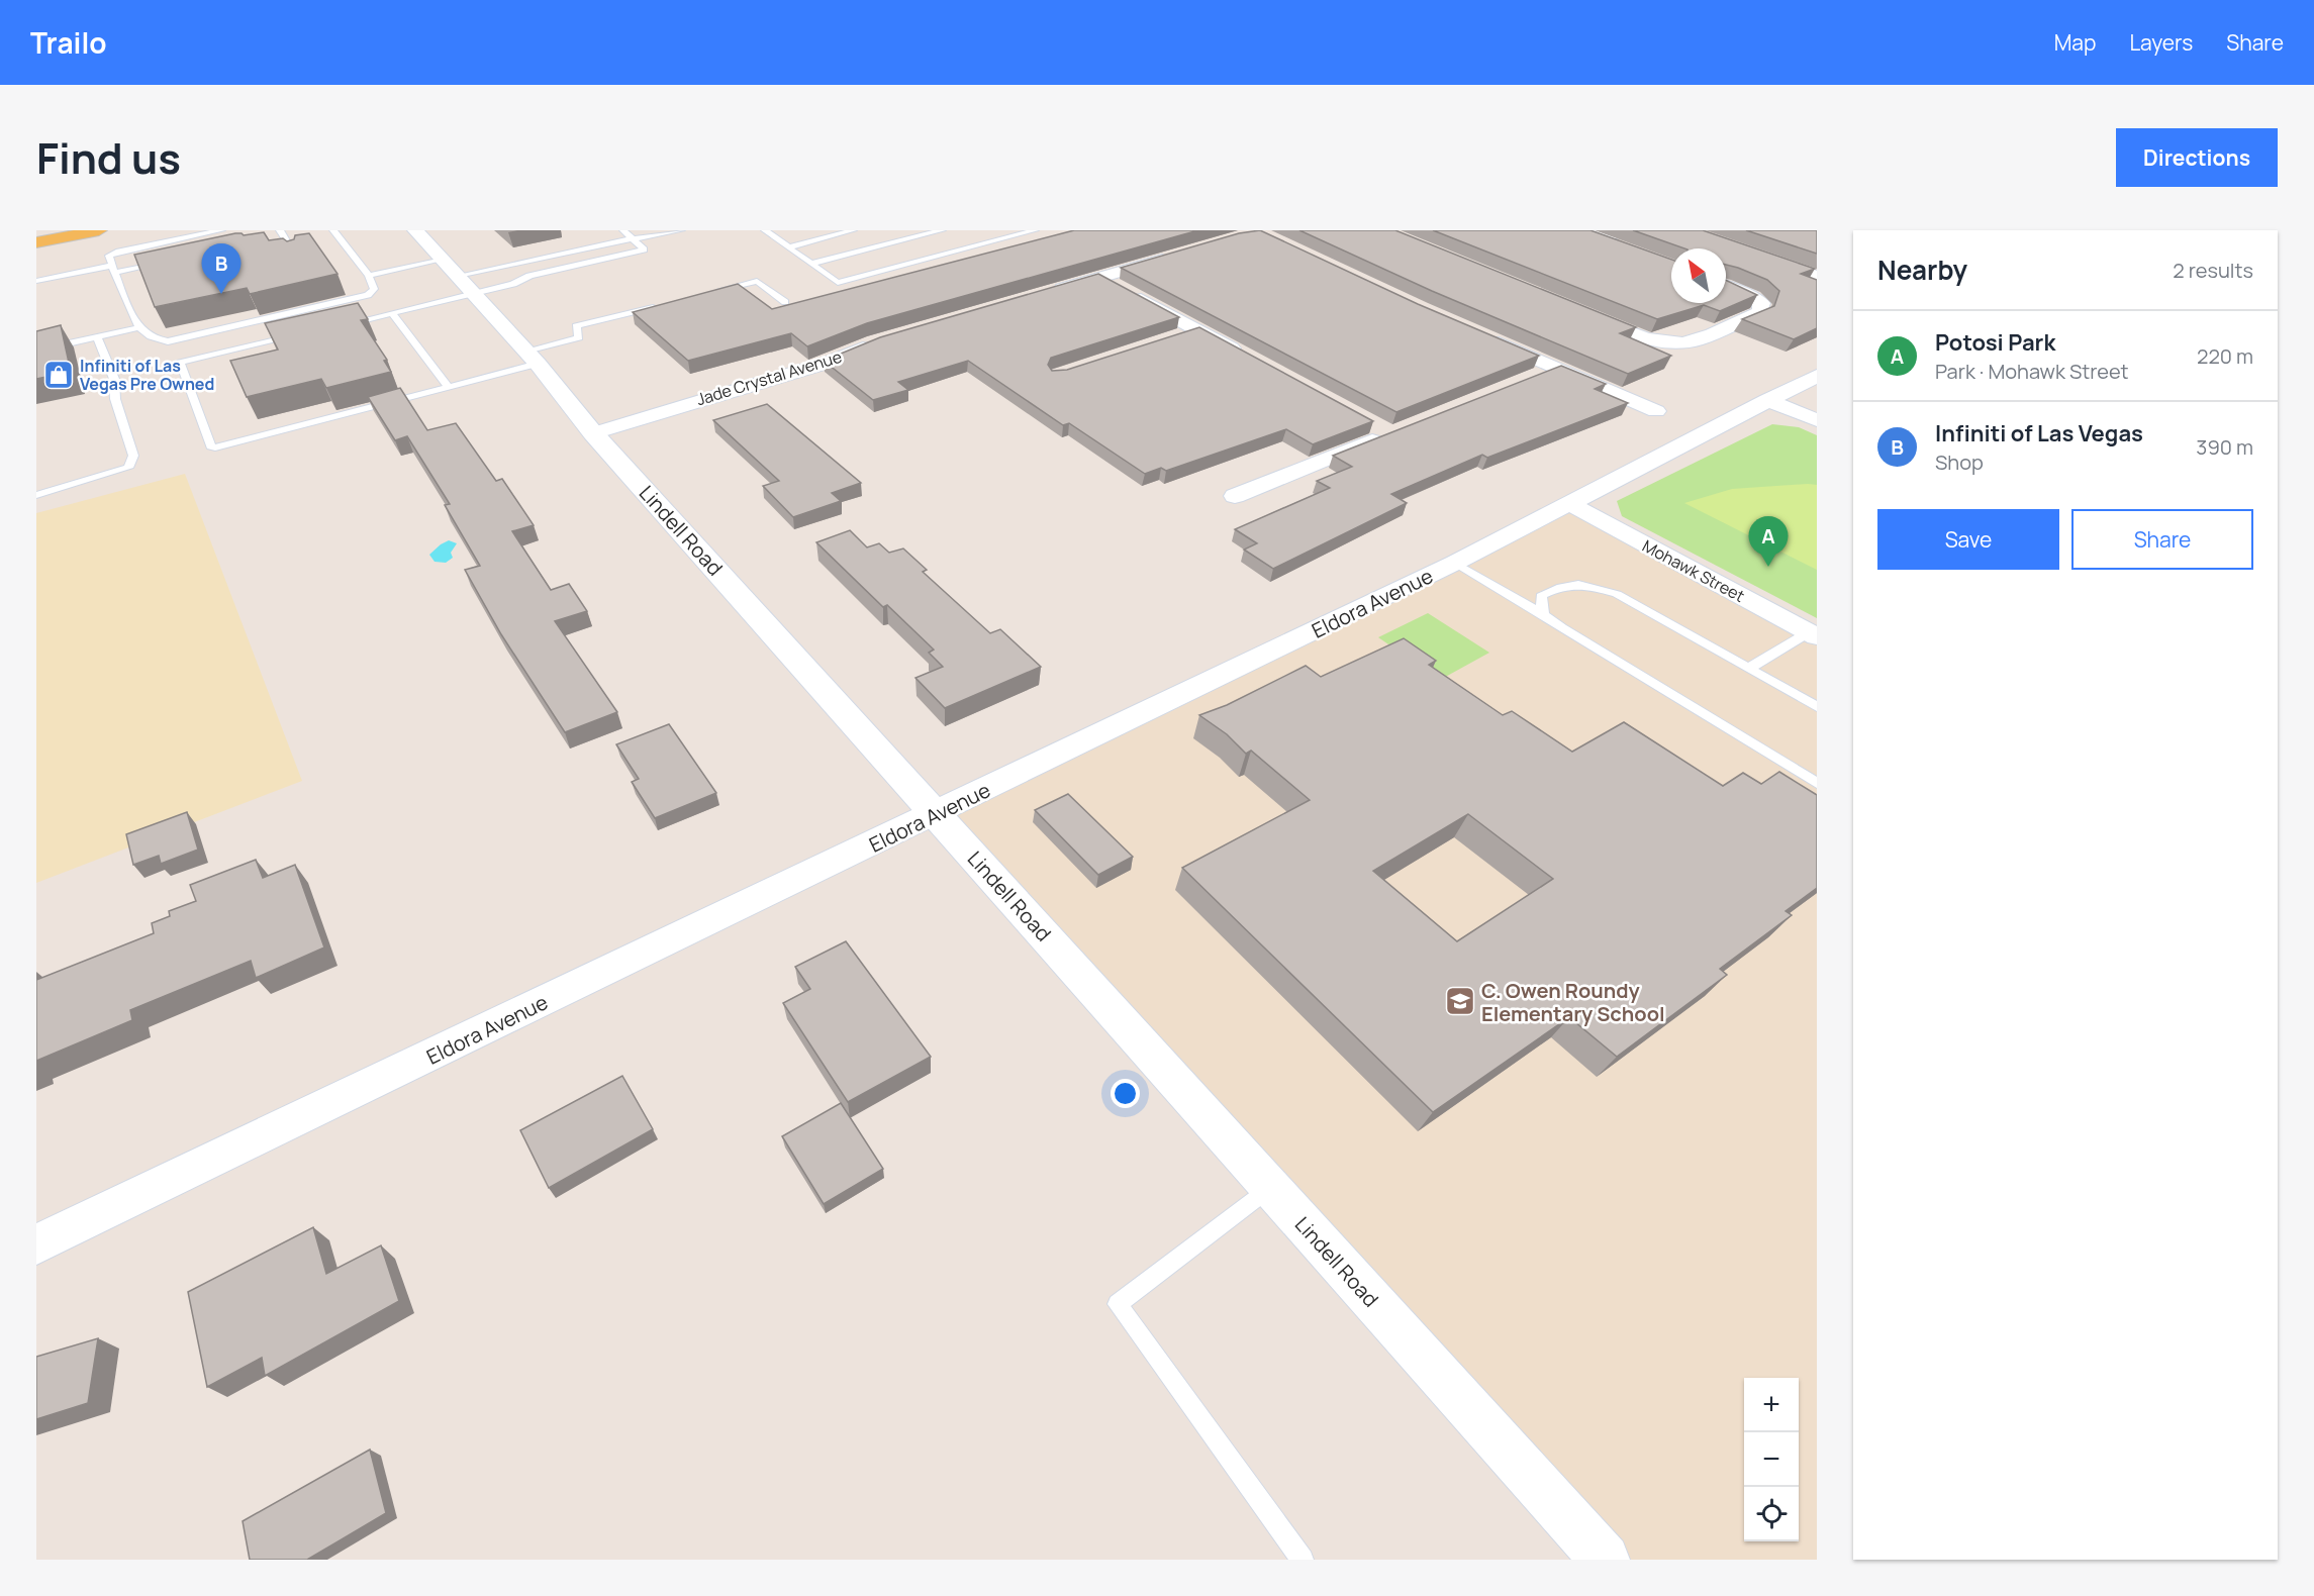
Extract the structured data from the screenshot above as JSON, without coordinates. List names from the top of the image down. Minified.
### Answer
{"streets":{"street":["Jade Crystal Avenue","Lindell Road","Mohawk Street","Eldora Avenue"]},"crossings":[["Jade Crystal Avenue","Lindell Road"],["Lindell Road","Eldora Avenue"],["Mohawk Street","Eldora Avenue"]],"places":{"shop":["Infiniti of Las Vegas Pre Owned"],"school or university":["C. Owen Roundy Elementary School"]},"north":"top left","page":{"header":"Trailo","nav":["Map","Layers","Share"],"title":"Find us","buttons":["Directions",["Save","Share"]],"heading":["Nearby","2 results"],"pins":["B","A"],"list":[{"mark":"A","name":"Potosi Park","note":"Park · Mohawk Street","value":"220 m"},{"mark":"B","name":"Infiniti of Las Vegas","note":"Shop","value":"390 m"}],"map_buttons":["+","−"]}}
